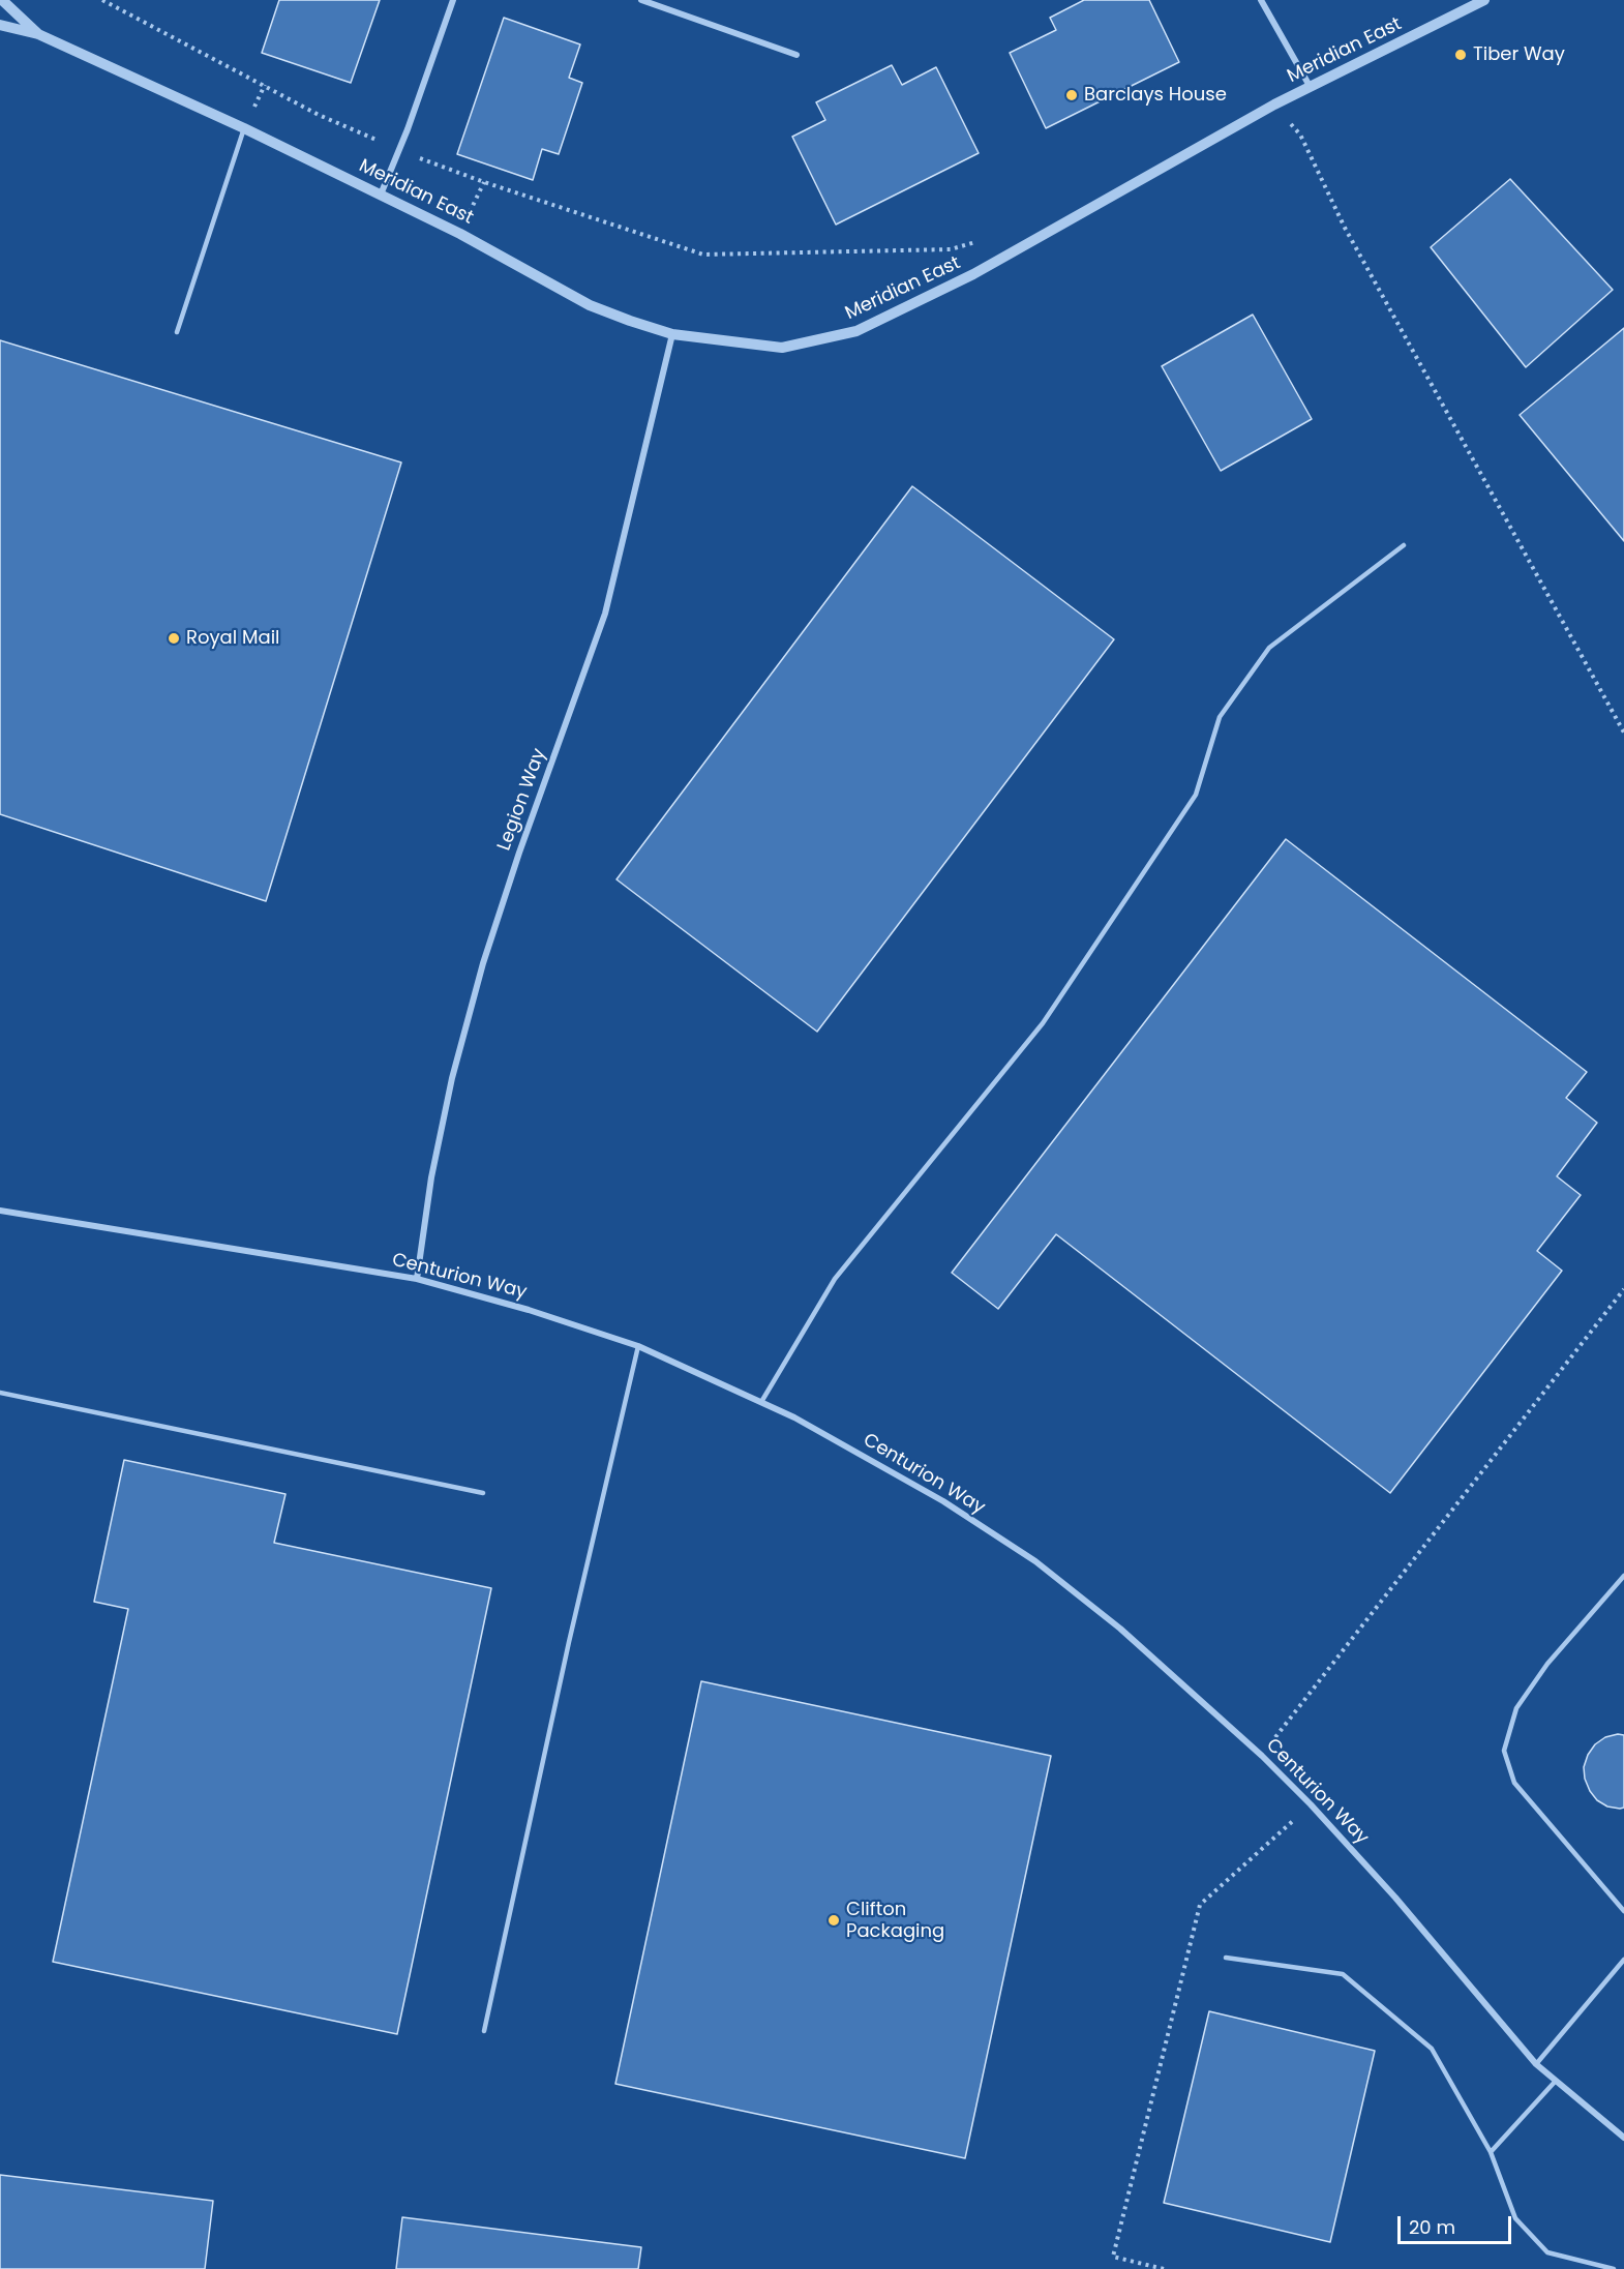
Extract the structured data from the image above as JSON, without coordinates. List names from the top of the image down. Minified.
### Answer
{"streets":{"street":["Meridian East","Legion Way","Centurion Way"]},"crossings":[["Meridian East","Legion Way"],["Legion Way","Centurion Way"]],"places":["Tiber Way","Barclays House","Royal Mail","Clifton Packaging"],"scale_bar":"20 m"}
